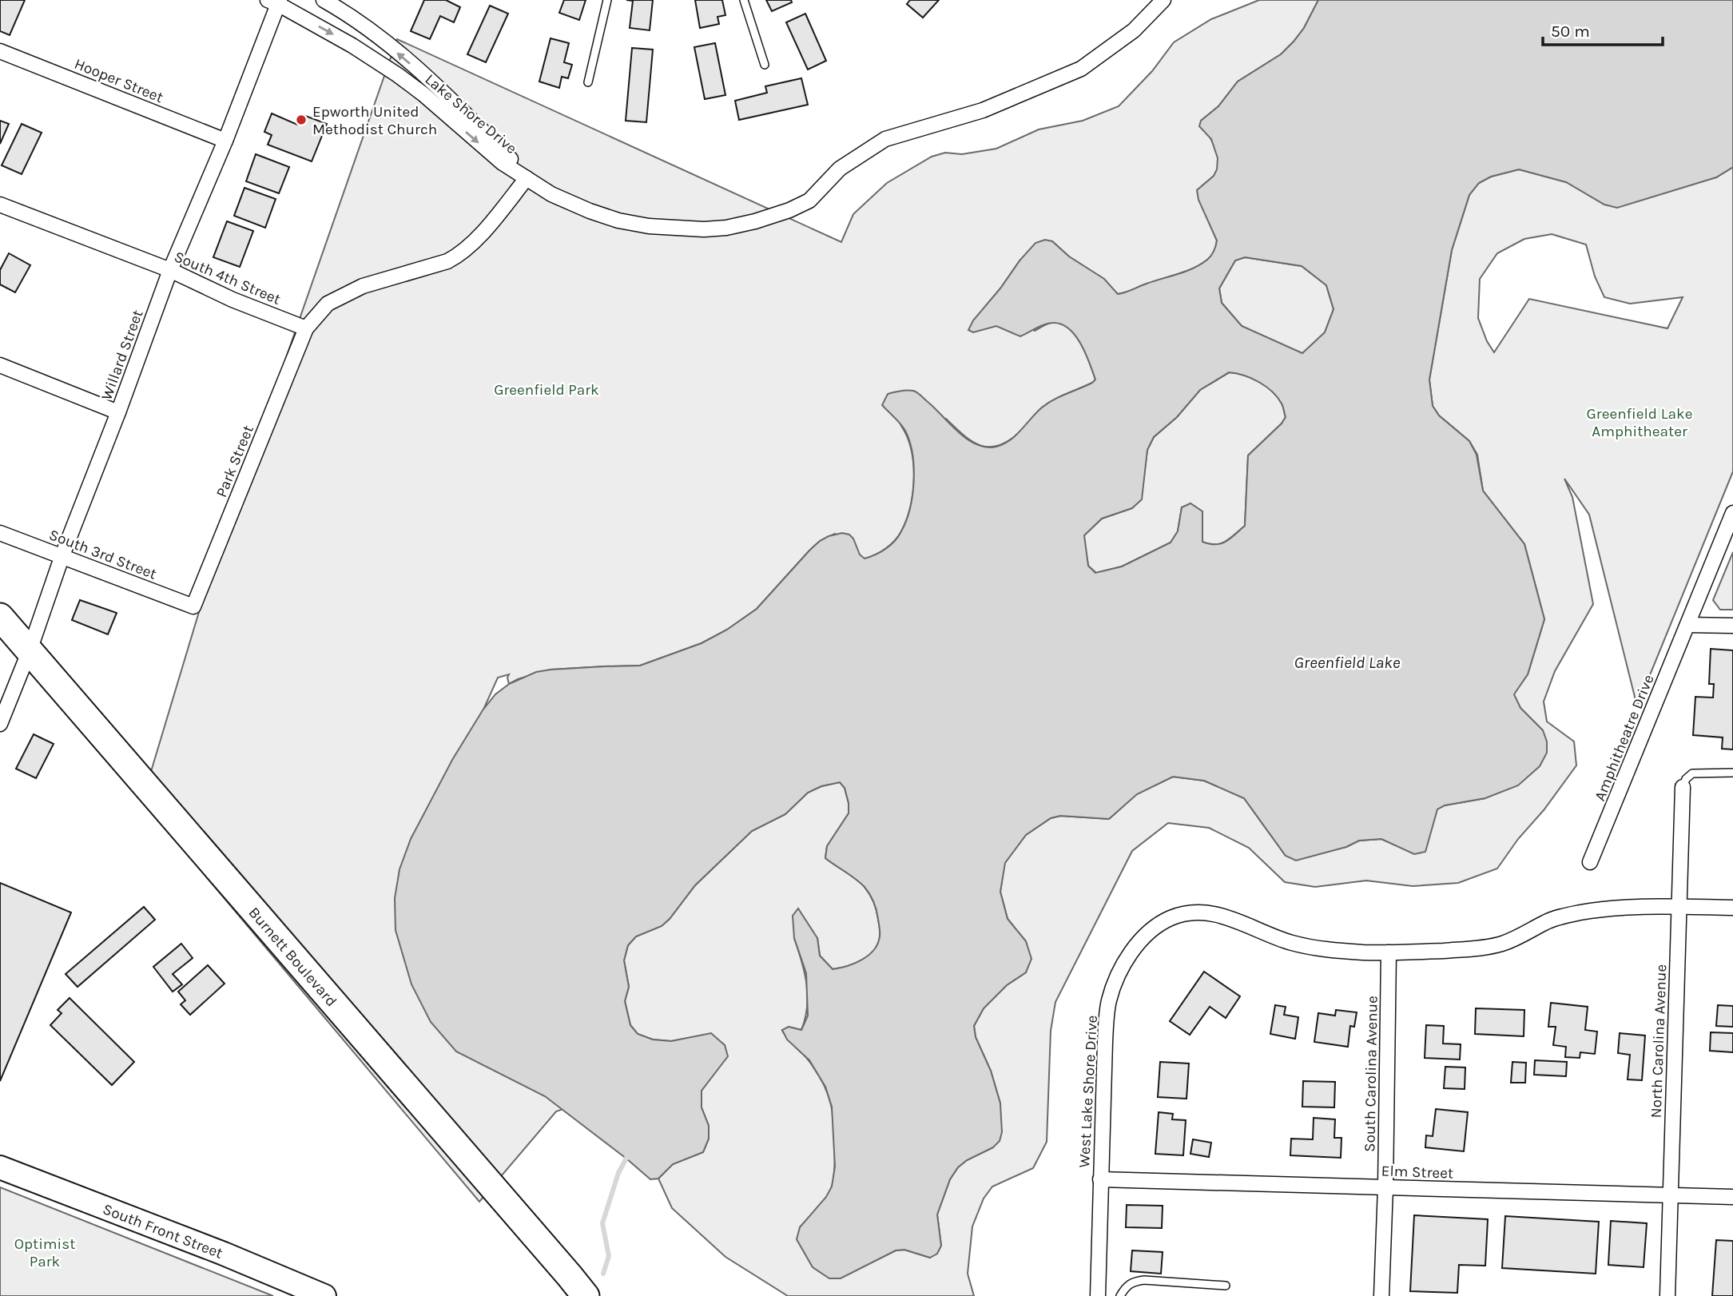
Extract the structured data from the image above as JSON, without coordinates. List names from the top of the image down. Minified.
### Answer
{"streets":{"highway":["Burnett Boulevard"],"main road":["South Front Street"],"street":["Hooper Street","Lake Shore Drive","South 4th Street","Willard Street","Park Street","South 3rd Street","Amphitheatre Drive","North Carolina Avenue","South Carolina Avenue","West Lake Shore Drive","Elm Street"]},"crossings":[["Hooper Street","Willard Street"],["Lake Shore Drive","Willard Street"],["South 4th Street","Willard Street"],["South 4th Street","Park Street"],["Willard Street","South 3rd Street"],["Willard Street","Burnett Boulevard"],["Park Street","South 3rd Street"],["North Carolina Avenue","West Lake Shore Drive"],["North Carolina Avenue","Elm Street"],["South Carolina Avenue","West Lake Shore Drive"],["South Carolina Avenue","Elm Street"],["West Lake Shore Drive","Elm Street"]],"water":["Greenfield Lake"],"parks":["Greenfield Park","Greenfield Lake Amphitheater","Optimist Park"],"places":["Epworth United Methodist Church"],"scale_bar":"50 m"}
